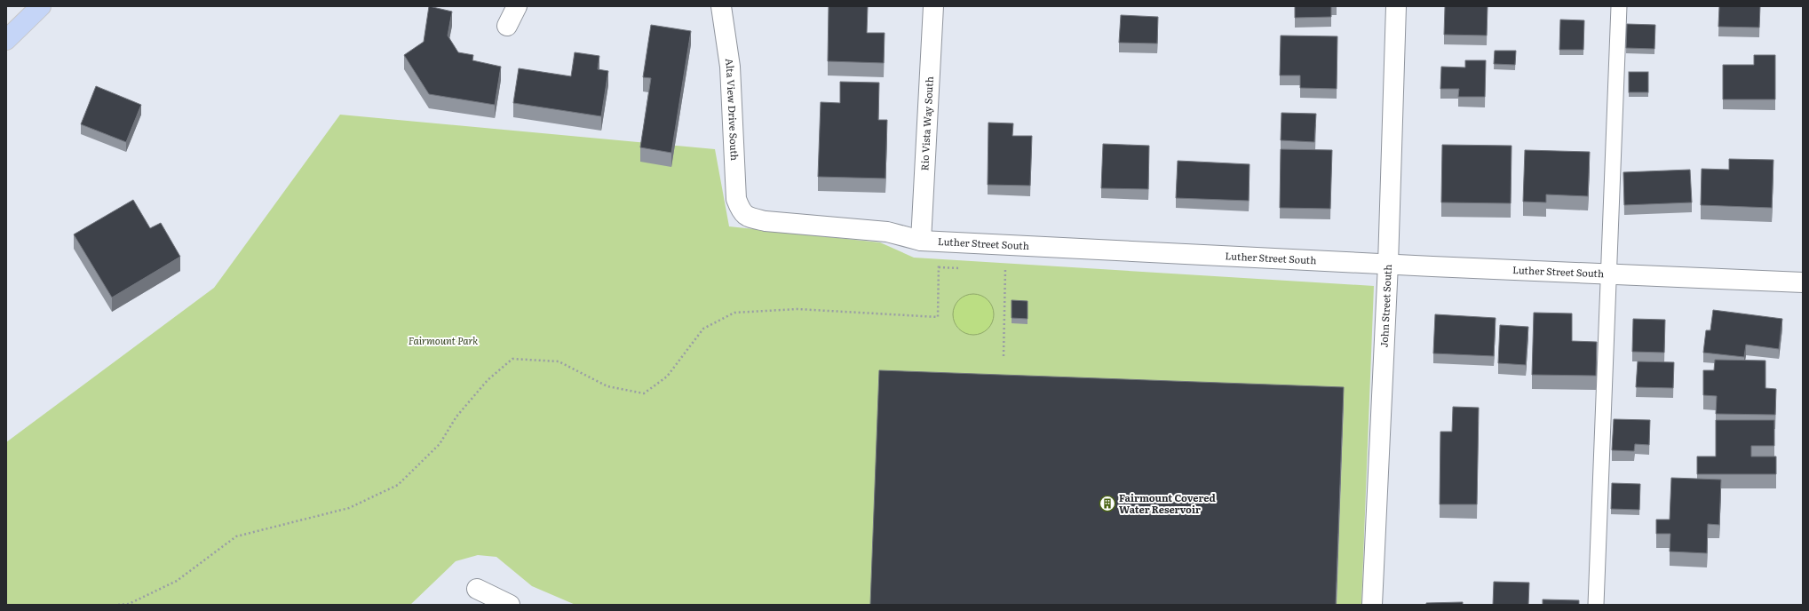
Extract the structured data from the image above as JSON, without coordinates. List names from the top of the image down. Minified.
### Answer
{"streets":{"street":["Alta View Drive South","Rio Vista Way South","Luther Street South","John Street South"]},"crossings":[["Alta View Drive South","Luther Street South"],["Rio Vista Way South","Luther Street South"],["Luther Street South","John Street South"]],"parks":["Fairmount Park"],"places":{"building":["Fairmount Covered Water Reservoir"]}}
